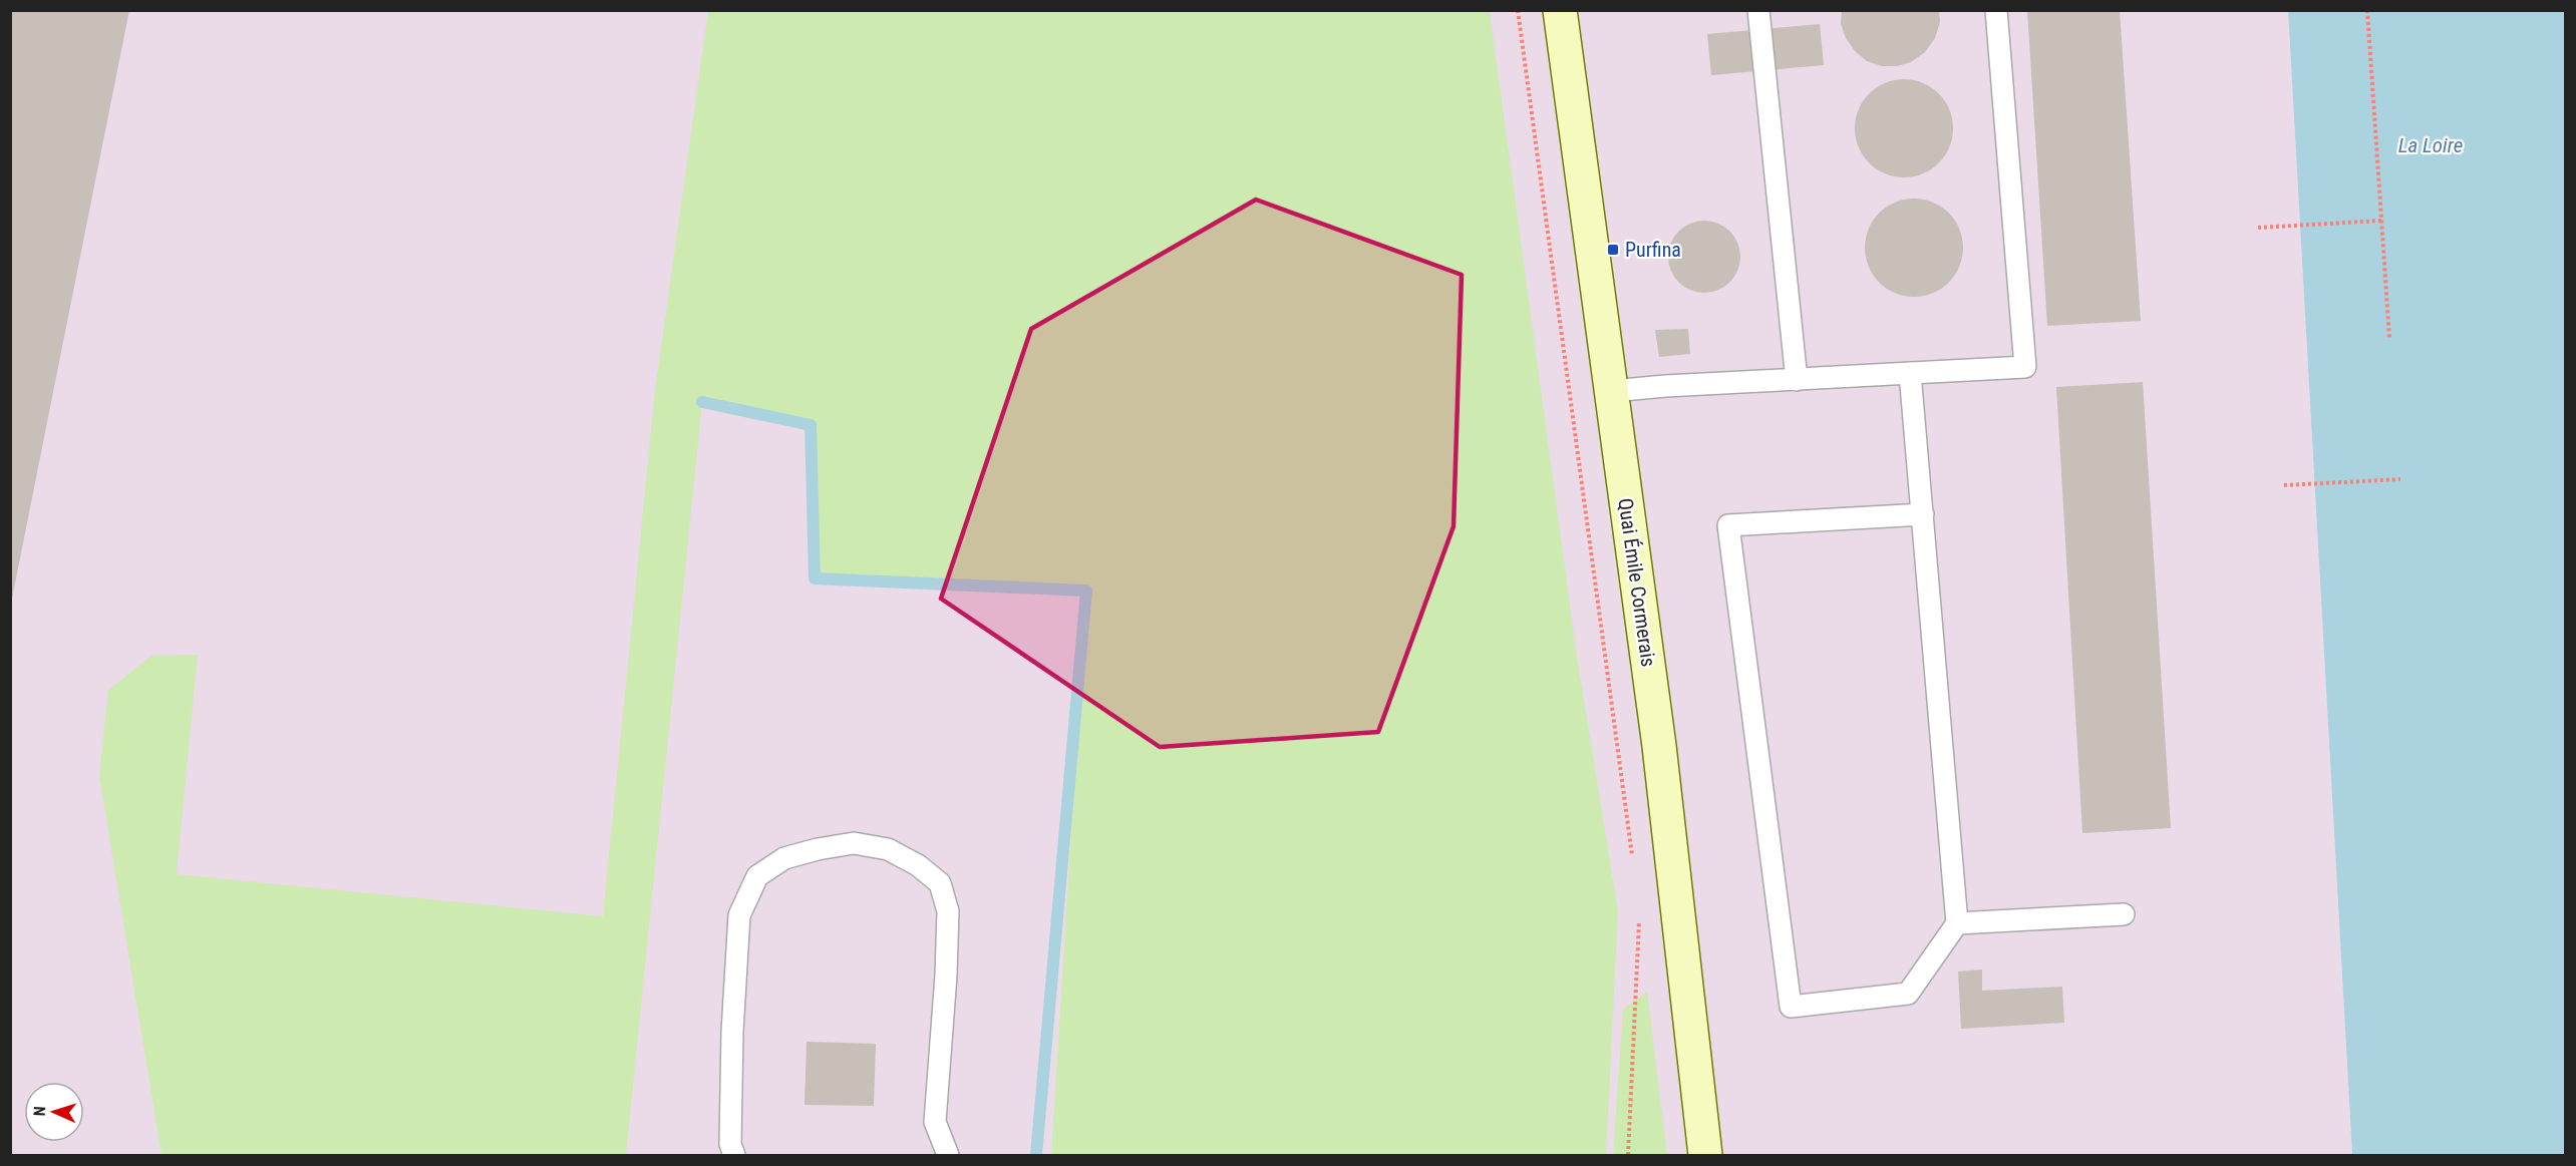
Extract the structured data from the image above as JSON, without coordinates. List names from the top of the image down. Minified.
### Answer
{"streets":{"main road":["Quai Émile Cormerais"]},"water":["La Loire"],"places":{"transit":["Purfina"]},"north":"left"}
